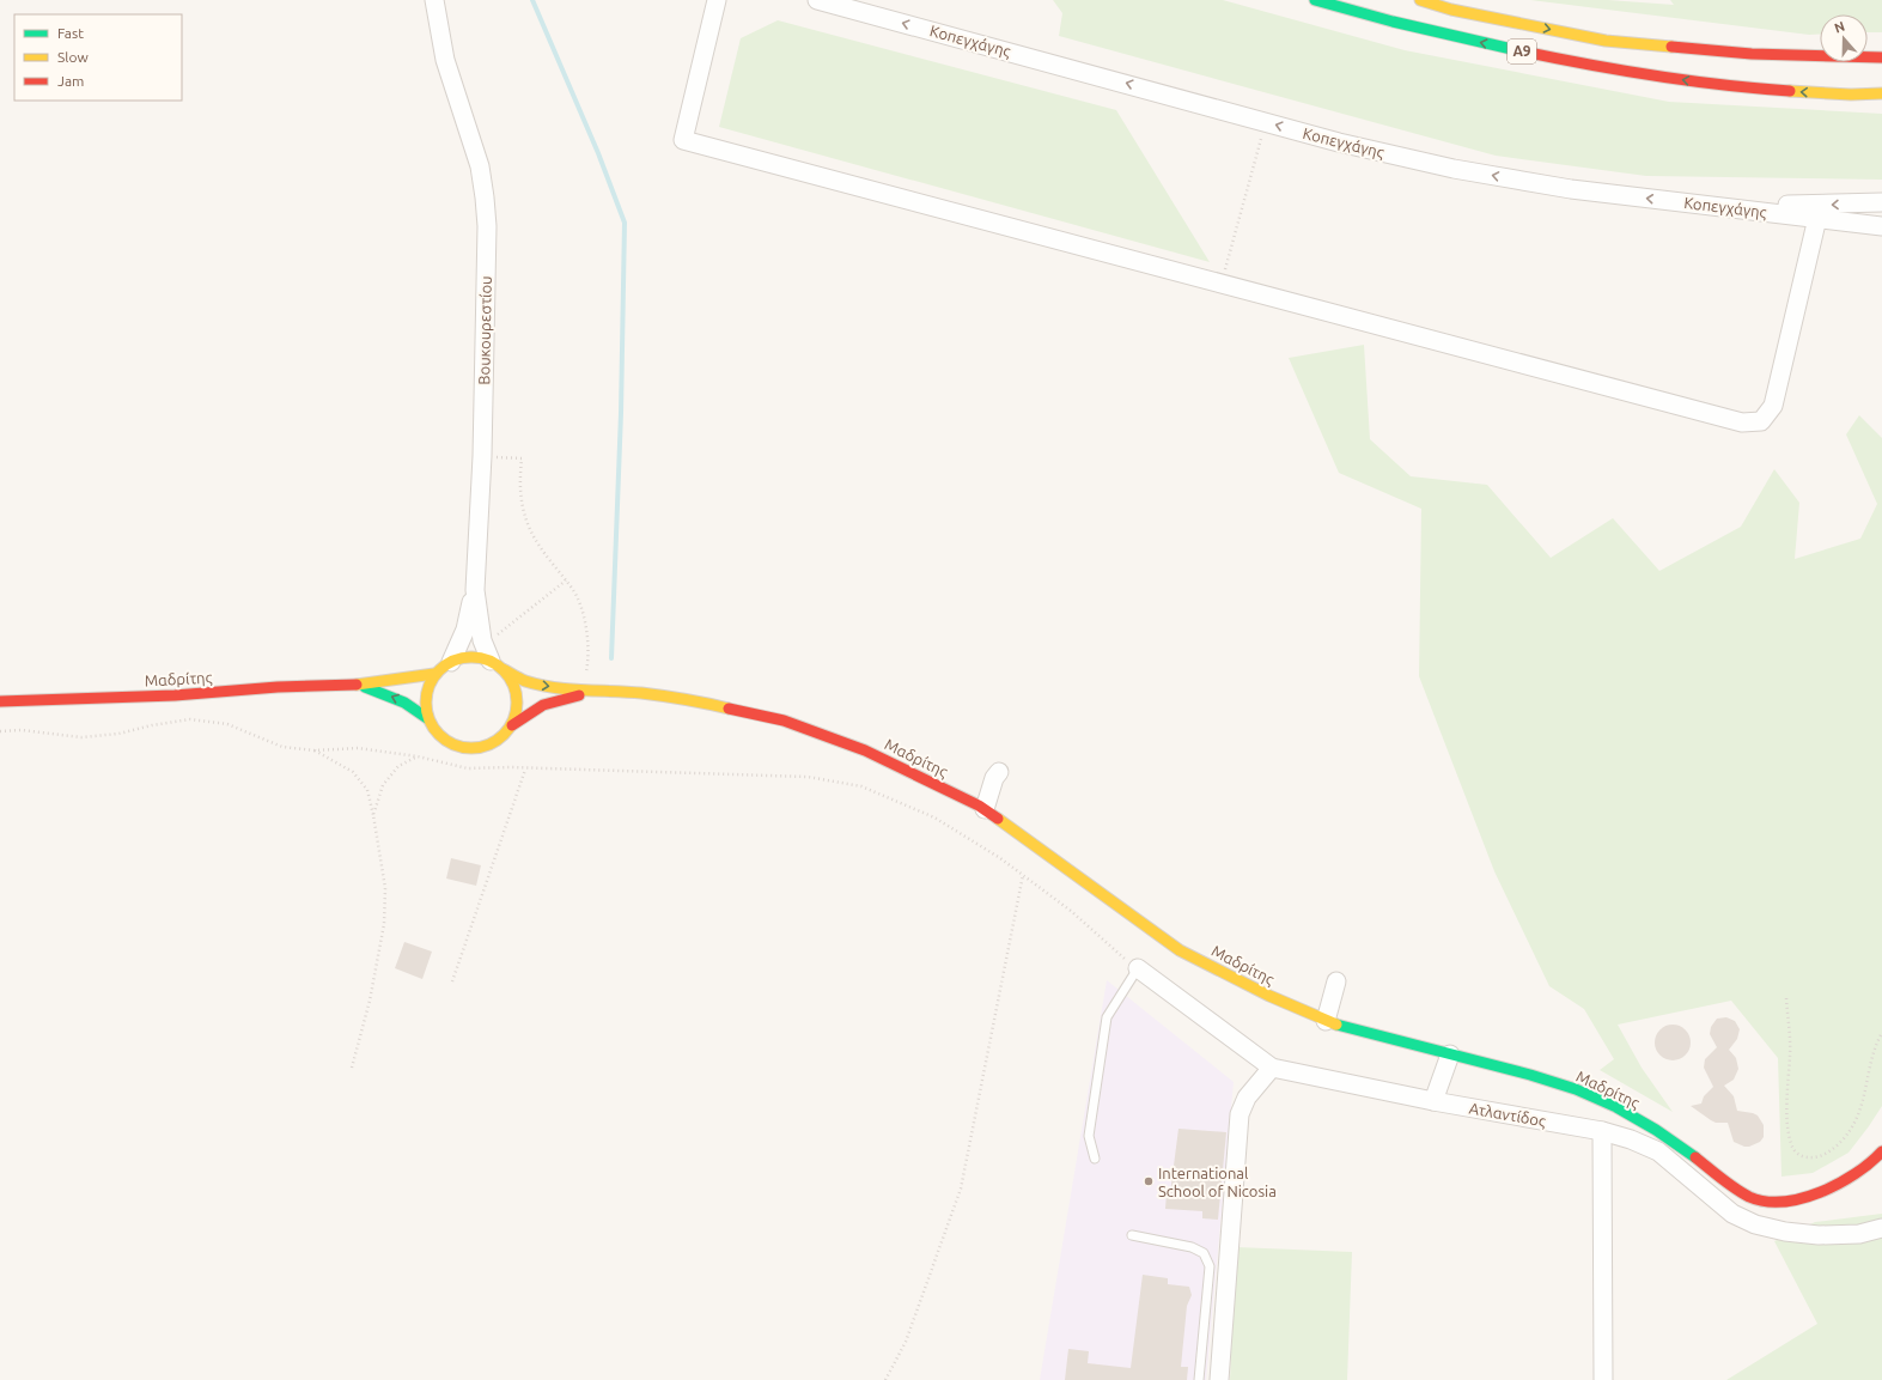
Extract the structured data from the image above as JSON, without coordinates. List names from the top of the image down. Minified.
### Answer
{"streets":{"main road":["A9","Μαδρίτης"],"street":["Κοπεγχάγης","Βουκουρεστίου","Ατλαντίδος"]},"crossings":[["Βουκουρεστίου","Μαδρίτης"]],"one_way":["Κοπεγχάγης"],"places":["International School of Nicosia"],"legend":["Fast","Slow","Jam"],"north":"top"}
